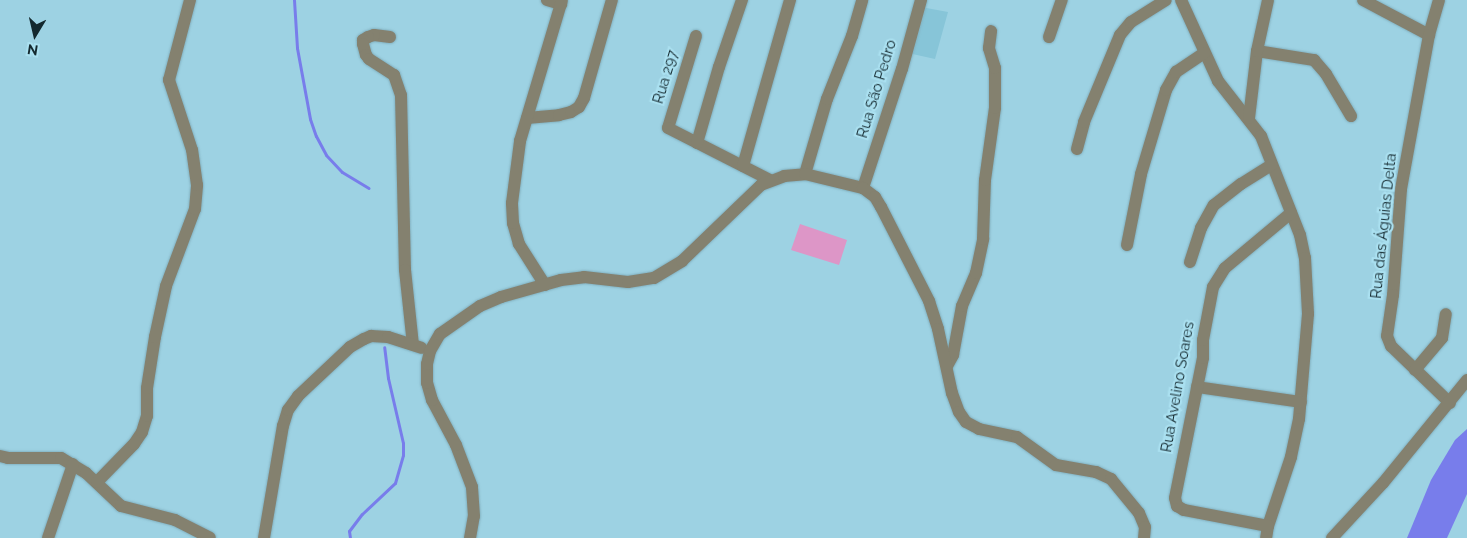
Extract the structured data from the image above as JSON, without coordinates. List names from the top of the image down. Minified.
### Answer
{"streets":{"street":["Rua 297","Rua São Pedro","Rua das Águias Delta","Rua Avelino Soares"]},"north":"bottom"}
